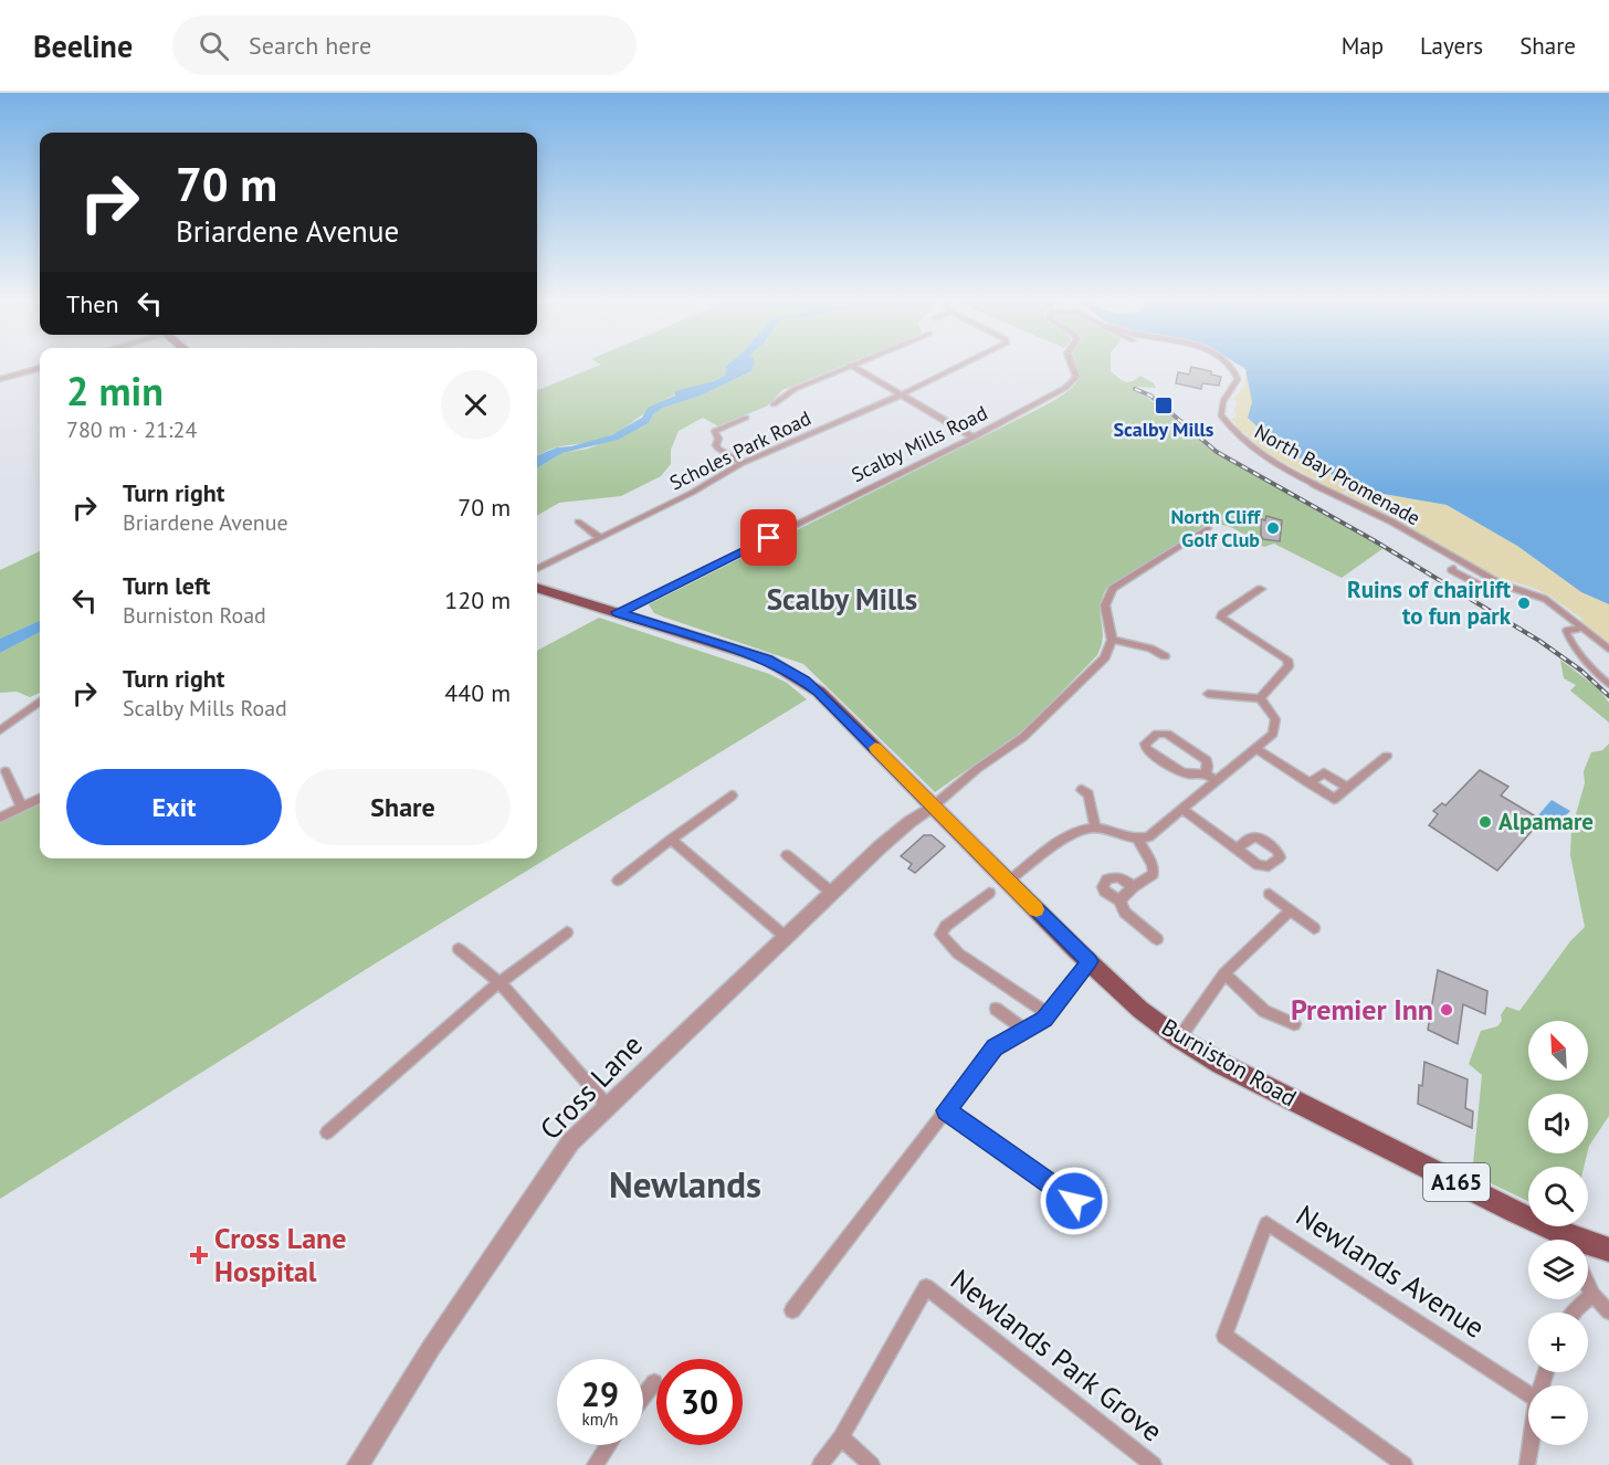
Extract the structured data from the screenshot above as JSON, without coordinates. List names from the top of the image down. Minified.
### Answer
{"streets":{"main road":["Burniston Road","A165"],"street":["Scalby Mills Road","Scholes Park Road","North Bay Promenade","Cross Lane","Newlands Avenue","Newlands Park Grove"]},"crossings":[["Scalby Mills Road","Burniston Road"],["Burniston Road","Cross Lane"]],"districts":["Scalby Mills","Newlands"],"places":{"transit":["Scalby Mills"],"other":["North Cliff Golf Club","Ruins of chairlift to fun park","Alpamare","Premier Inn"],"health":["Cross Lane Hospital"]},"north":"top left","page":{"header":"Beeline","search":"Search here","nav":["Map","Layers","Share"],"turn":["70 m","Briardene Avenue"],"then":"Then","heading":["2 min","780 m · 21:24"],"list":[{"name":"Turn right","note":"Briardene Avenue","value":"70 m"},{"name":"Turn left","note":"Burniston Road","value":"120 m"},{"name":"Turn right","note":"Scalby Mills Road","value":"440 m"}],"buttons":["Exit","Share"],"map_buttons":["+","−"],"speed":"29 km/h","limit":"30"}}
